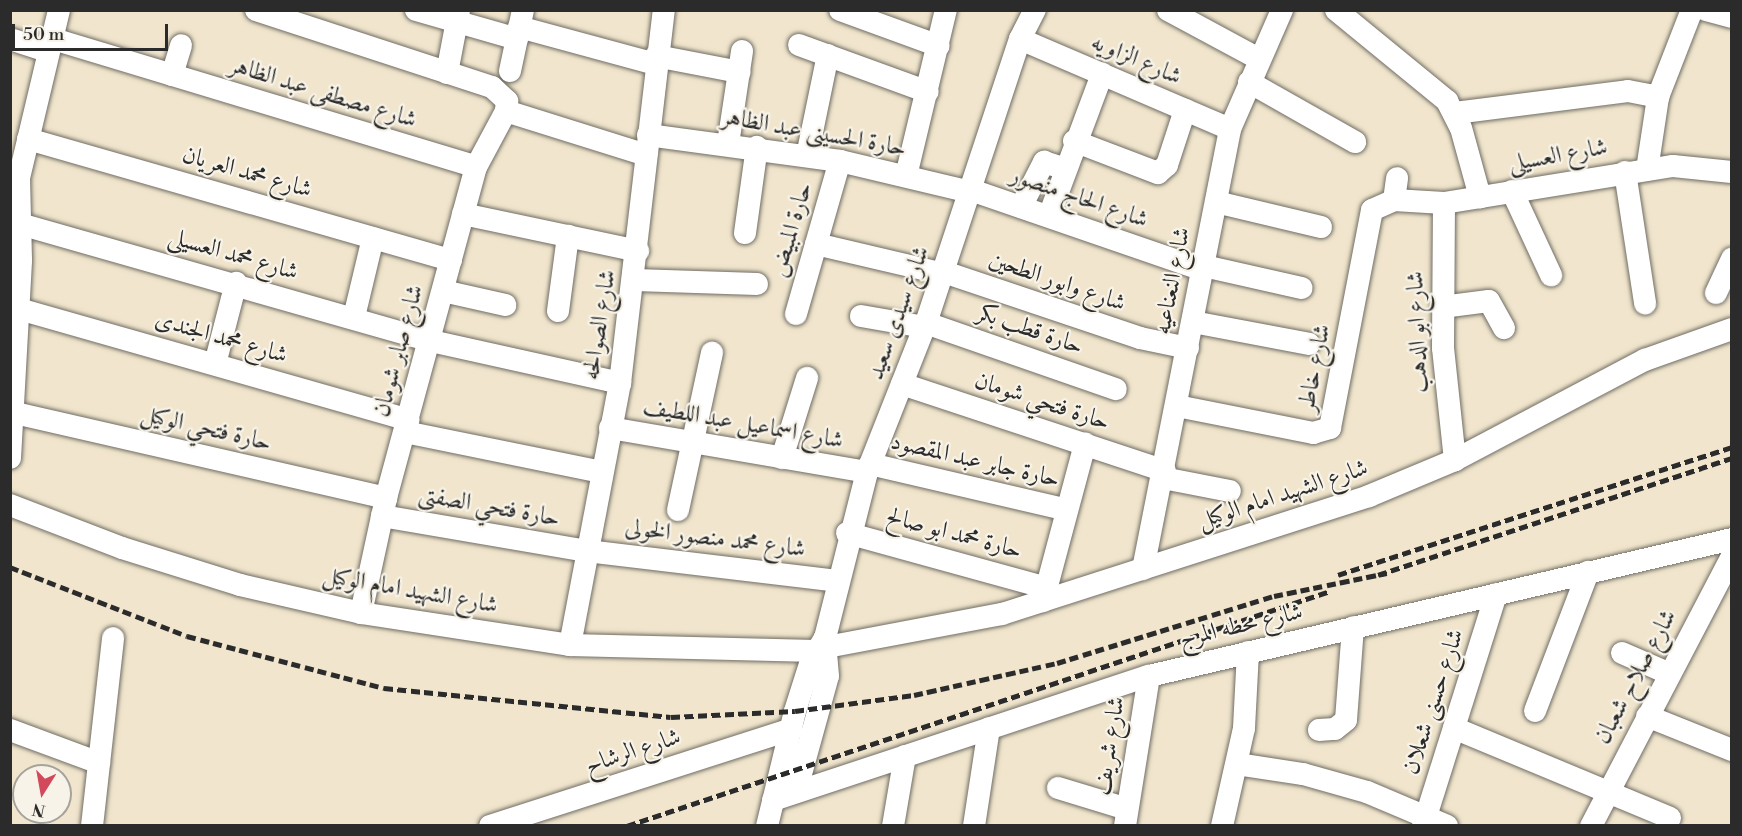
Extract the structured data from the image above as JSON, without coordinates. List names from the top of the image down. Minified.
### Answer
{"streets":{"street":["شارع الزاويه","شارع مصطفى عبد الظاهر","حارة الحسينى عبد الظاهر","شارع العسيلى","شارع محمد العريان","شارع الحاج منصور","حارة المبيض","شارع محمد العسيلى","شارع النعناعيه","شارع وابور الطحين","شارع سيدى سعيد","شارع الصوالحه","حارة قطب بكر","شارع ابو الدهب","شارع محمد الجندى","شارع صابر شومان","شارع خاطر","حارة فتحي شومان","شارع اسماعيل عبد اللطيف","حارة فتحي الوكيل","حارة جابر عبد المقصود","شارع الشهيد امام الوكيل","حارة فتحي الصفتى","حارة محمد ابو صالح","شارع محمد منصور الخولى","شارع محطه المرج","شارع صلاح شعبان","شارع حسنى شعلان","شارع شريف","شارع الرشاح"]},"crossings":[["شارع الزاويه","شارع النعناعيه"],["شارع الزاويه","شارع سيدى سعيد"],["شارع مصطفى عبد الظاهر","شارع صابر شومان"],["حارة الحسينى عبد الظاهر","شارع الحاج منصور"],["حارة الحسينى عبد الظاهر","حارة المبيض"],["حارة الحسينى عبد الظاهر","شارع سيدى سعيد"],["حارة الحسينى عبد الظاهر","شارع الصوالحه"],["حارة الحسينى عبد الظاهر","شارع صابر شومان"],["شارع العسيلى","شارع ابو الدهب"],["شارع العسيلى","شارع خاطر"],["شارع محمد العريان","شارع صابر شومان"],["شارع الحاج منصور","شارع النعناعيه"],["شارع الحاج منصور","شارع سيدى سعيد"],["حارة المبيض","شارع وابور الطحين"],["شارع محمد العسيلى","شارع الصوالحه"],["شارع محمد العسيلى","شارع صابر شومان"],["شارع النعناعيه","شارع وابور الطحين"],["شارع النعناعيه","شارع خاطر"],["شارع النعناعيه","حارة فتحي شومان"],["شارع النعناعيه","شارع الشهيد امام الوكيل"],["شارع وابور الطحين","شارع سيدى سعيد"],["شارع سيدى سعيد","حارة قطب بكر"],["شارع سيدى سعيد","حارة فتحي شومان"],["شارع سيدى سعيد","شارع اسماعيل عبد اللطيف"],["شارع سيدى سعيد","حارة جابر عبد المقصود"],["شارع سيدى سعيد","شارع الشهيد امام الوكيل"],["شارع سيدى سعيد","حارة محمد ابو صالح"],["شارع سيدى سعيد","شارع محمد منصور الخولى"],["شارع الصوالحه","شارع محمد الجندى"],["شارع الصوالحه","شارع اسماعيل عبد اللطيف"],["شارع الصوالحه","شارع الشهيد امام الوكيل"],["شارع الصوالحه","حارة فتحي الصفتى"],["شارع الصوالحه","شارع محمد منصور الخولى"],["شارع ابو الدهب","شارع الشهيد امام الوكيل"],["شارع محمد الجندى","شارع صابر شومان"],["شارع صابر شومان","حارة فتحي الوكيل"],["شارع صابر شومان","شارع الشهيد امام الوكيل"],["شارع صابر شومان","حارة فتحي الصفتى"],["شارع اسماعيل عبد اللطيف","حارة جابر عبد المقصود"],["حارة فتحي الوكيل","حارة فتحي الصفتى"],["شارع الشهيد امام الوكيل","حارة محمد ابو صالح"],["حارة فتحي الصفتى","شارع محمد منصور الخولى"],["شارع محطه المرج","شارع حسنى شعلان"],["شارع محطه المرج","شارع شريف"]],"scale_bar":"50 m","north":"bottom"}
